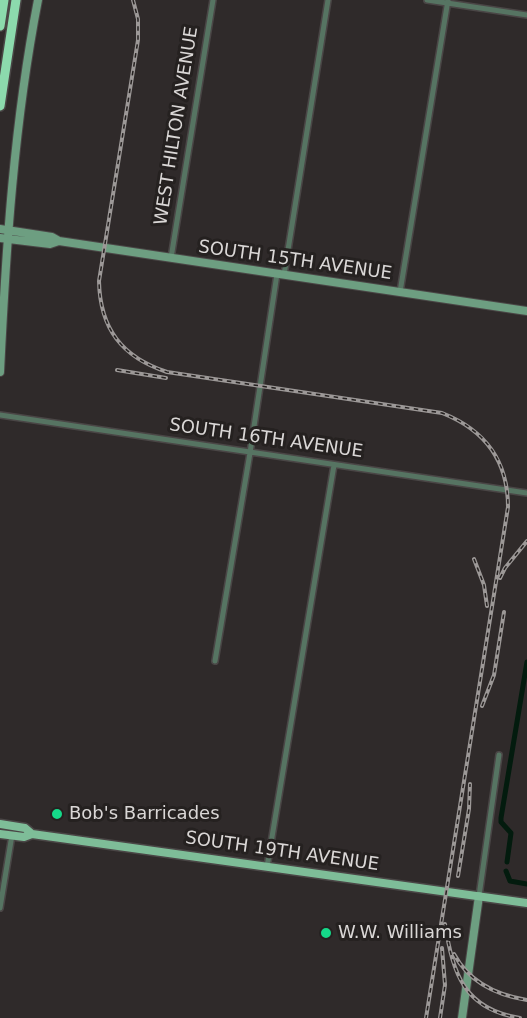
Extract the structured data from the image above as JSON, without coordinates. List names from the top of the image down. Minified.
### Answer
{"streets":{"main road":["SOUTH 15TH AVENUE","SOUTH 19TH AVENUE"],"street":["WEST HILTON AVENUE","SOUTH 16TH AVENUE"]},"crossings":[["WEST HILTON AVENUE","SOUTH 15TH AVENUE"]],"places":["Bob's Barricades","W.W. Williams"]}
